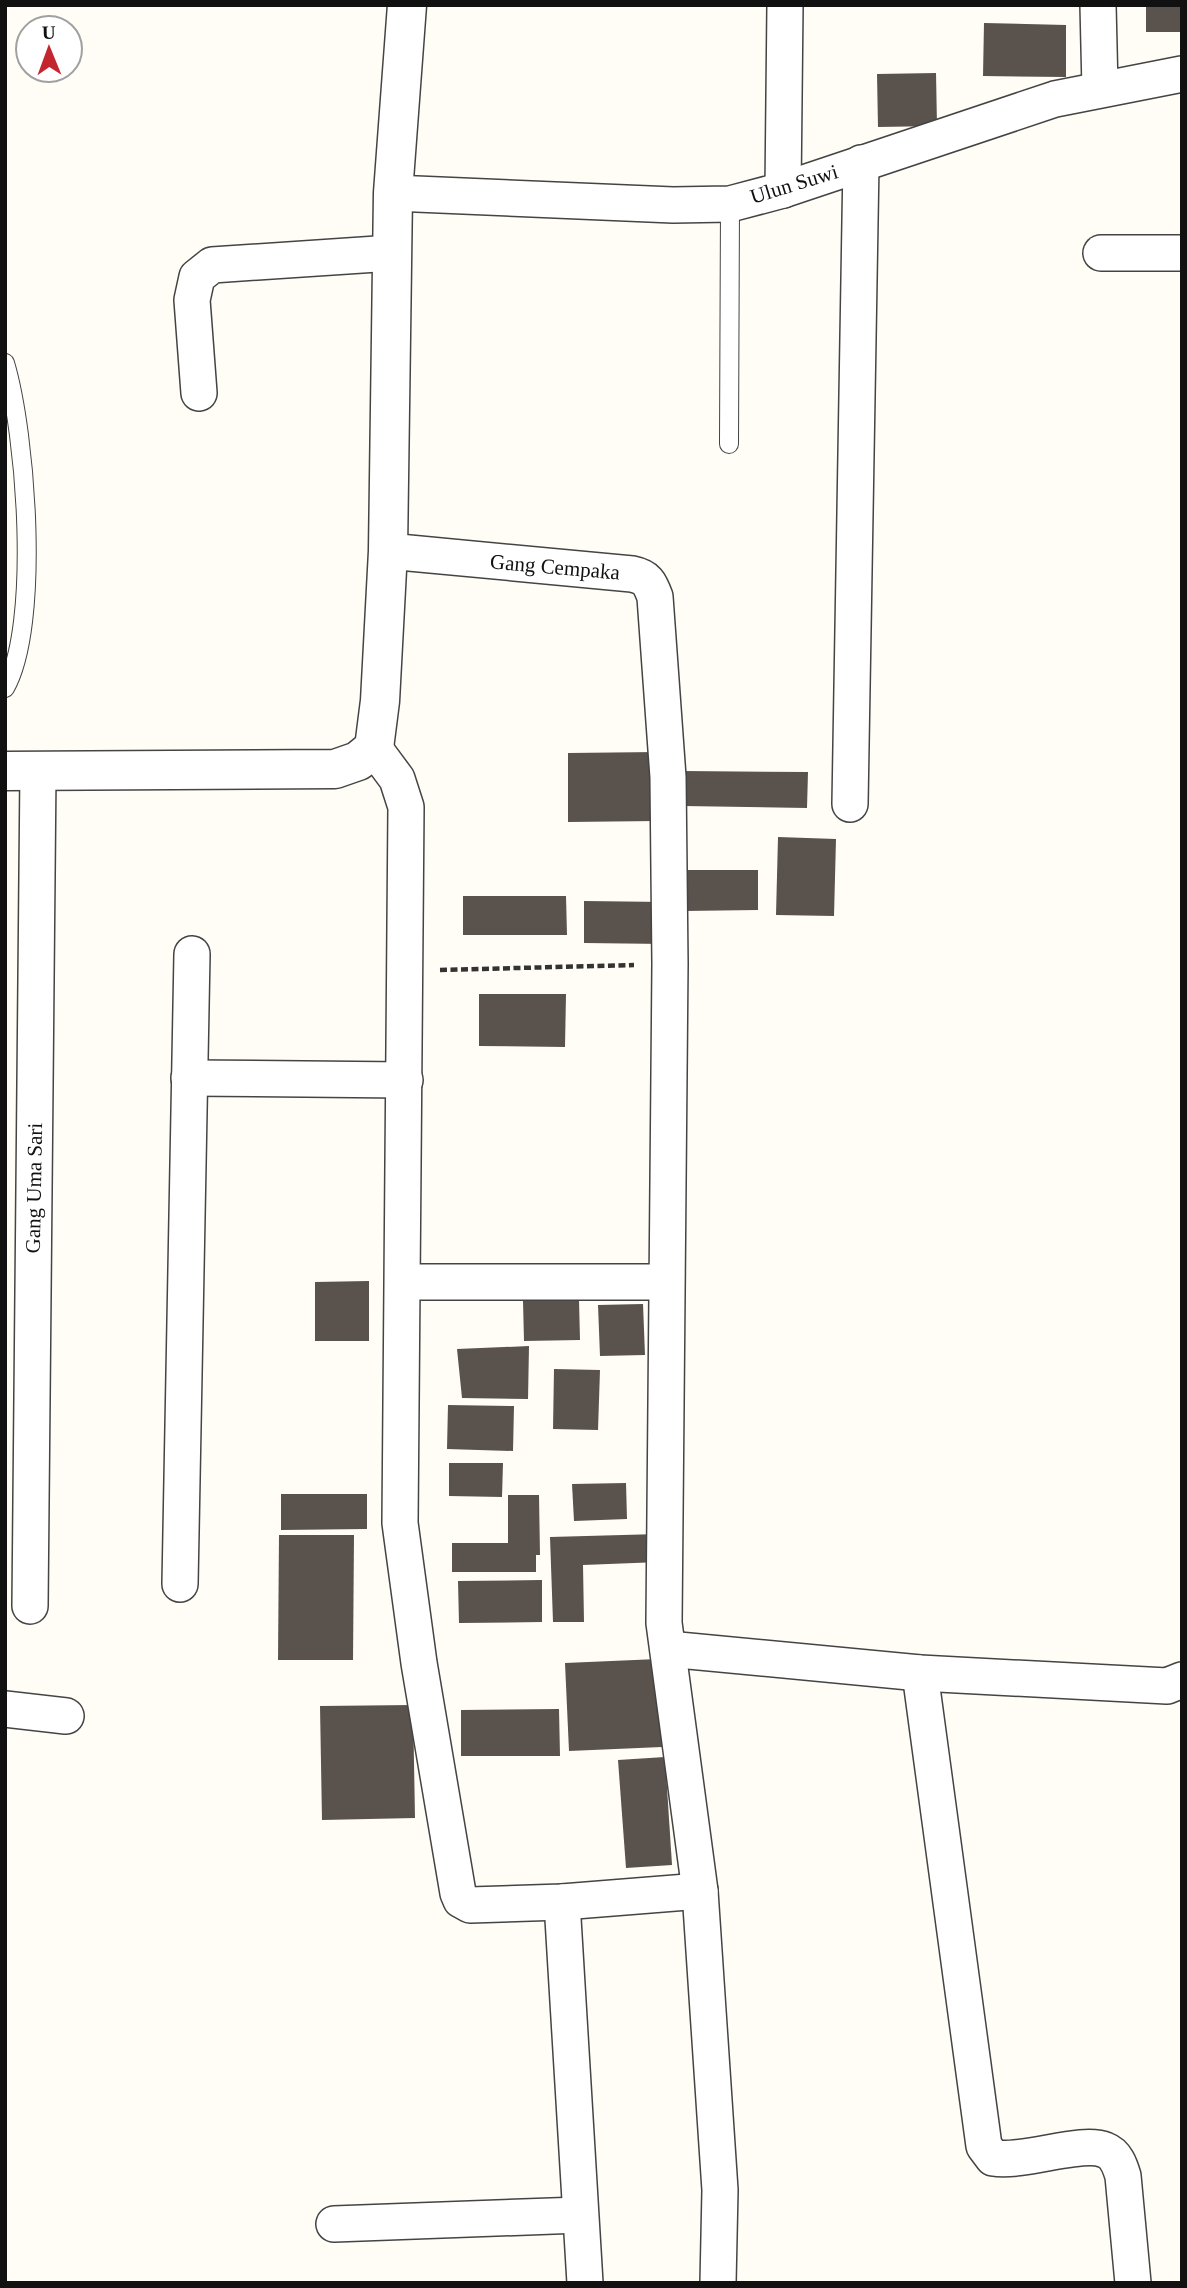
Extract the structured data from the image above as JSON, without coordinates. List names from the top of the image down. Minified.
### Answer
{"streets":{"street":["Ulun Suwi","Gang Cempaka","Gang Uma Sari"]},"north":"top"}
